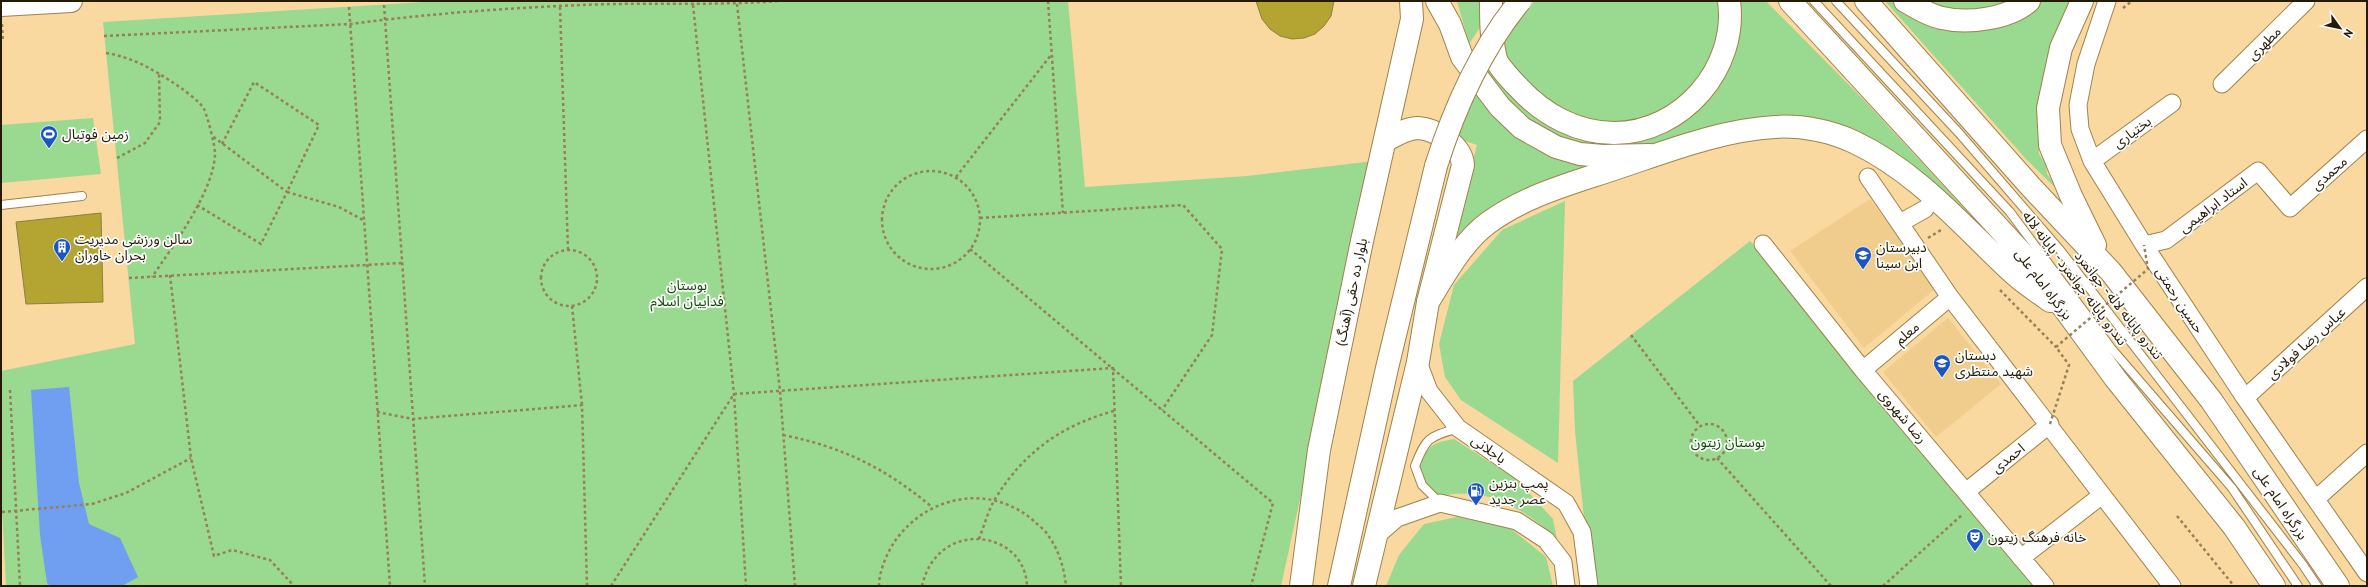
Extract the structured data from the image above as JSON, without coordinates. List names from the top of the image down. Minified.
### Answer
{"streets":{"main road":["بزرگراه امام علی","بلوار ده حقی (آهنگ)"],"street":["مطهری","بختیاری","محمدی","استاد ابراهیمی","حسین رحمتی","معلم","عباس رضا فولادی","رضا شهروی","باجلانی","احمدی"],"lane":["تندرو پایانه جوانمرد - پایانه لاله","تندرو پایانه لاله - جوانمرد"]},"crossings":[["بختیاری","حسین رحمتی"],["محمدی","استاد ابراهیمی"],["استاد ابراهیمی","حسین رحمتی"],["حسین رحمتی","عباس رضا فولادی"],["معلم","رضا شهروی"],["رضا شهروی","احمدی"]],"parks":["بوستان فداییان اسلام","بوستان زیتون"],"places":{"sports":["زمین فوتبال"],"building":["سالن ورزشی مدیریت بحران خاوران"],"school or university":["دبیرستان ابن سینا","دبستان شهید منتظری"],"fuel station":["پمپ بنزین عصر جدید"],"theatre":["خانه فرهنگ زيتون"]},"north":"bottom right"}
